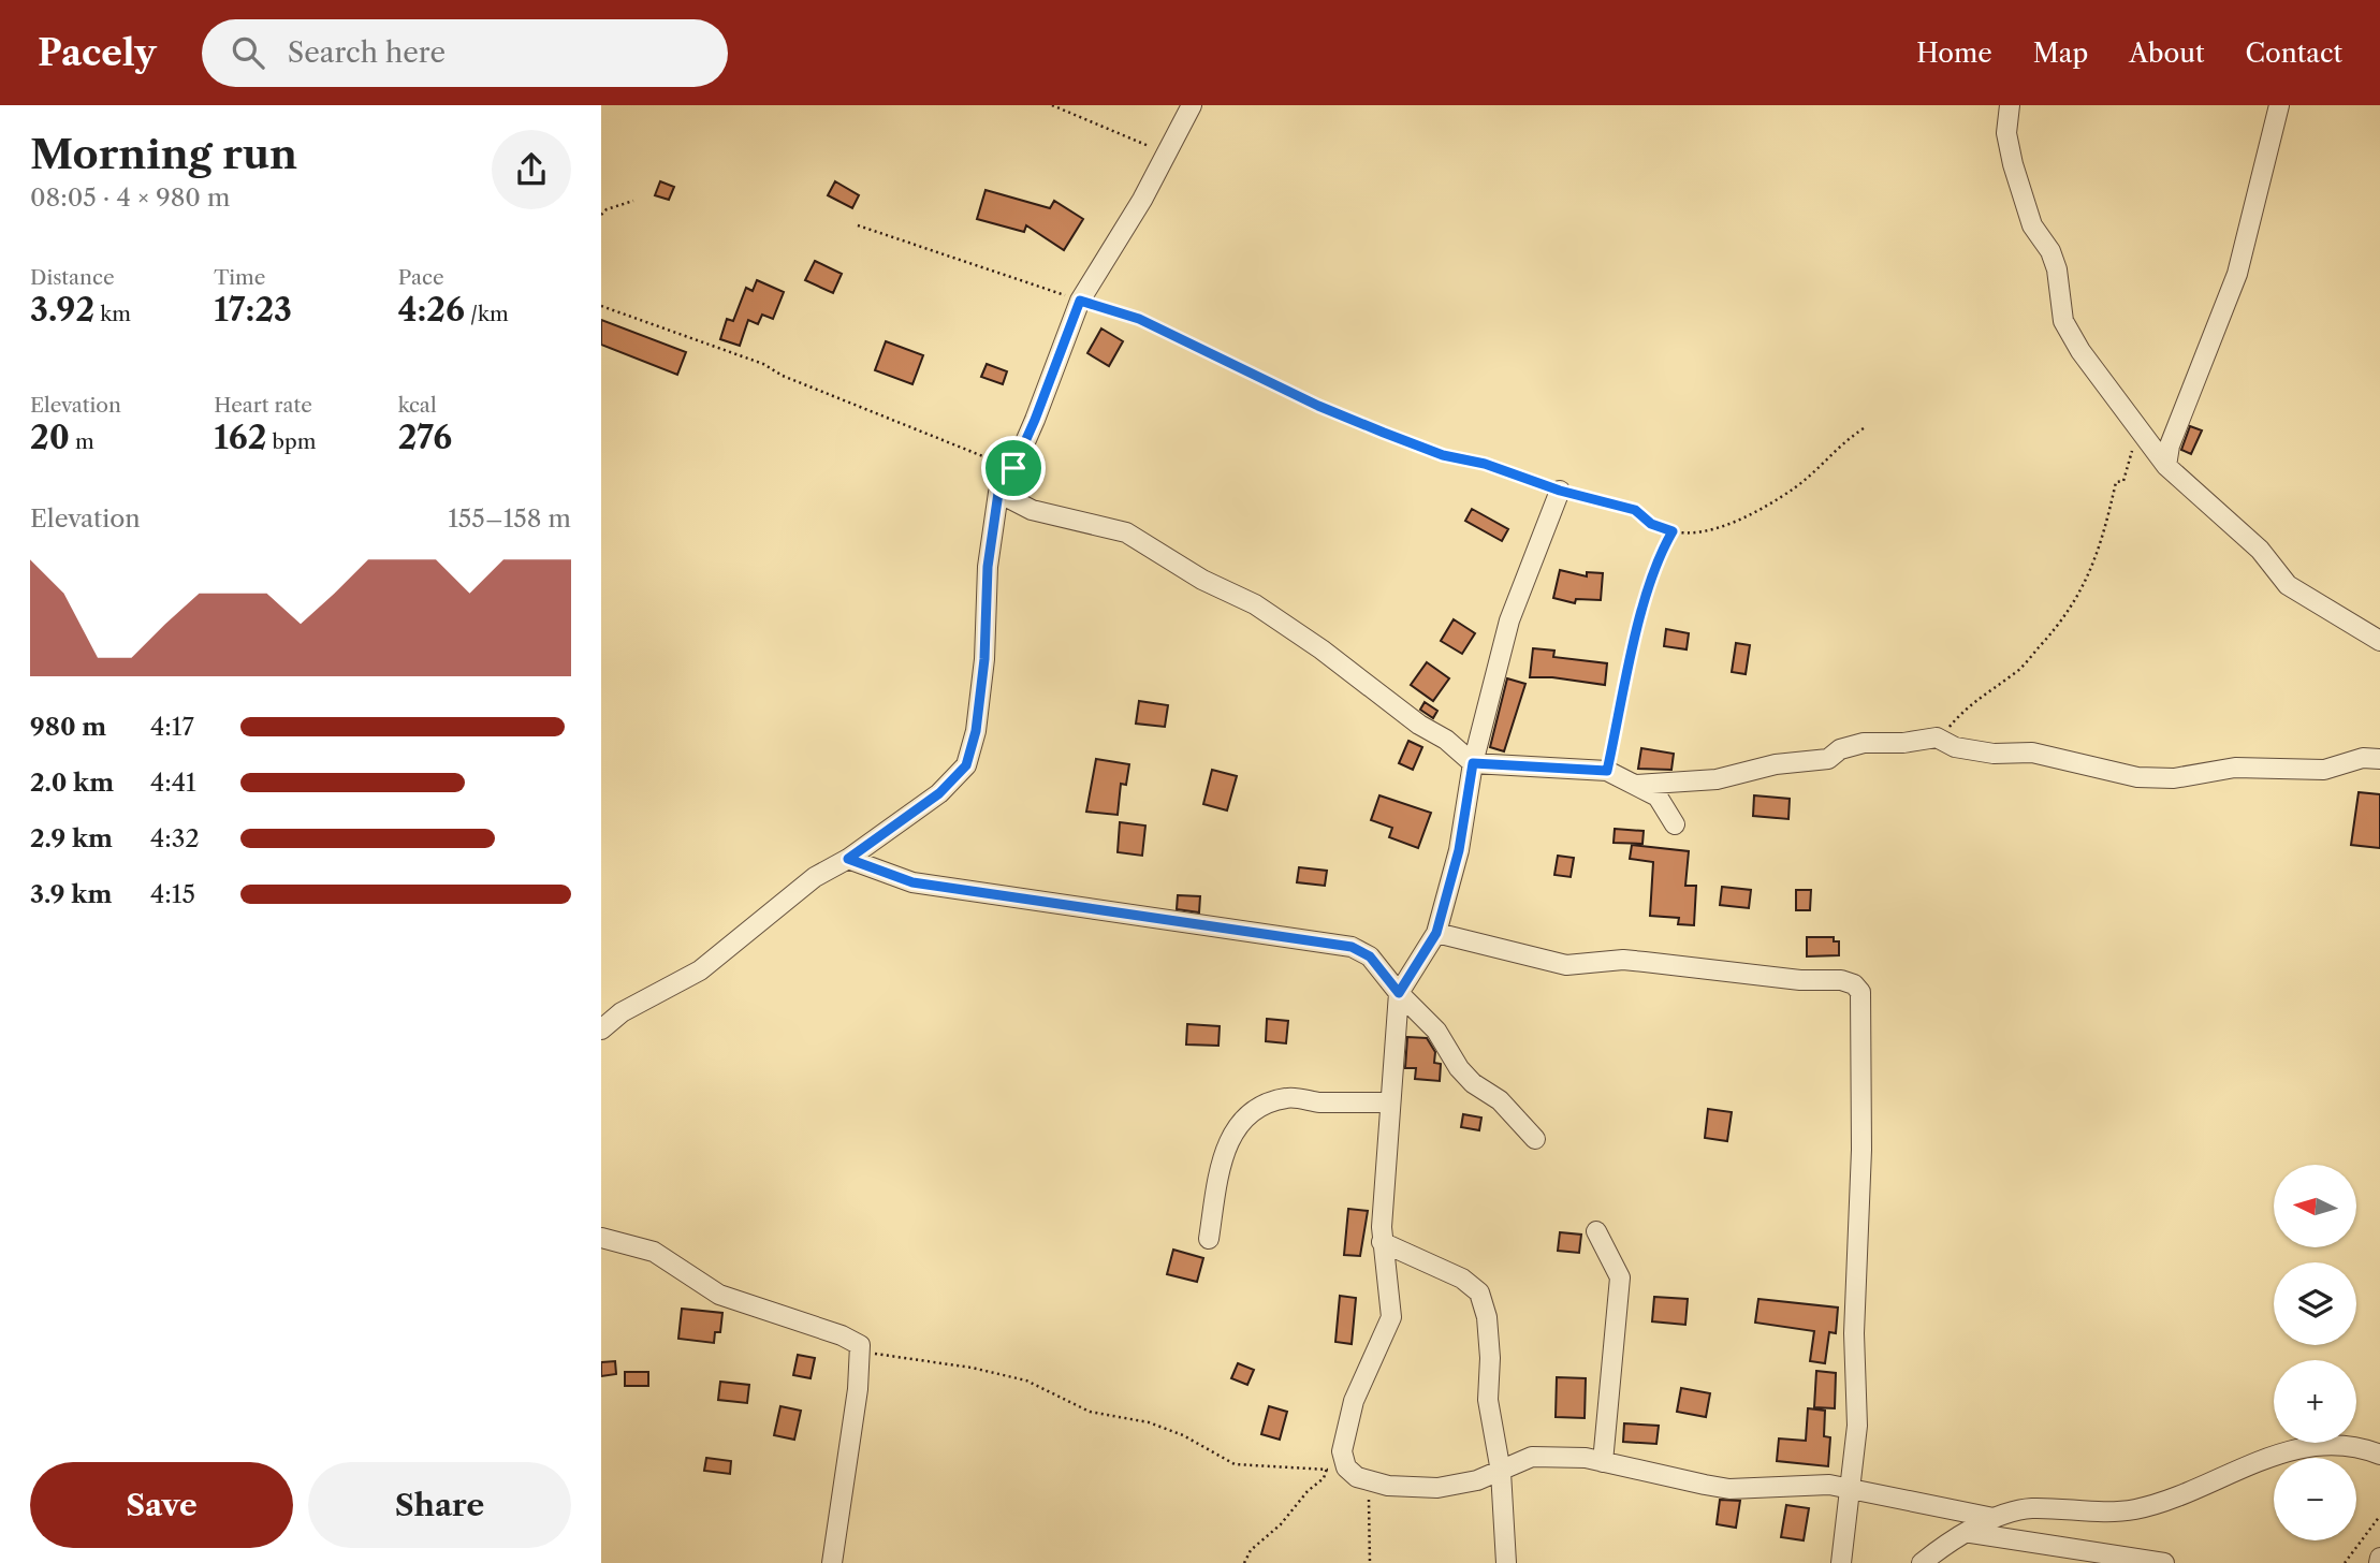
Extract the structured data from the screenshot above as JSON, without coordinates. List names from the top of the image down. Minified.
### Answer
{"north":"left","page":{"header":"Pacely","search":"Search here","nav":["Home","Map","About","Contact"],"heading":["Morning run","08:05 · 4 × 980 m"],"stats":[["Distance","3.92 km"],["Time","17:23"],["Pace","4:26 /km"],["Elevation","20 m"],["Heart rate","162 bpm"],["kcal","276"]],"chart":["Elevation","155–158 m"],"list":[{"name":"980 m","note":"4:17"},{"name":"2.0 km","note":"4:41"},{"name":"2.9 km","note":"4:32"},{"name":"3.9 km","note":"4:15"}],"map_buttons":["+","−"],"buttons":["Save","Share"]}}
